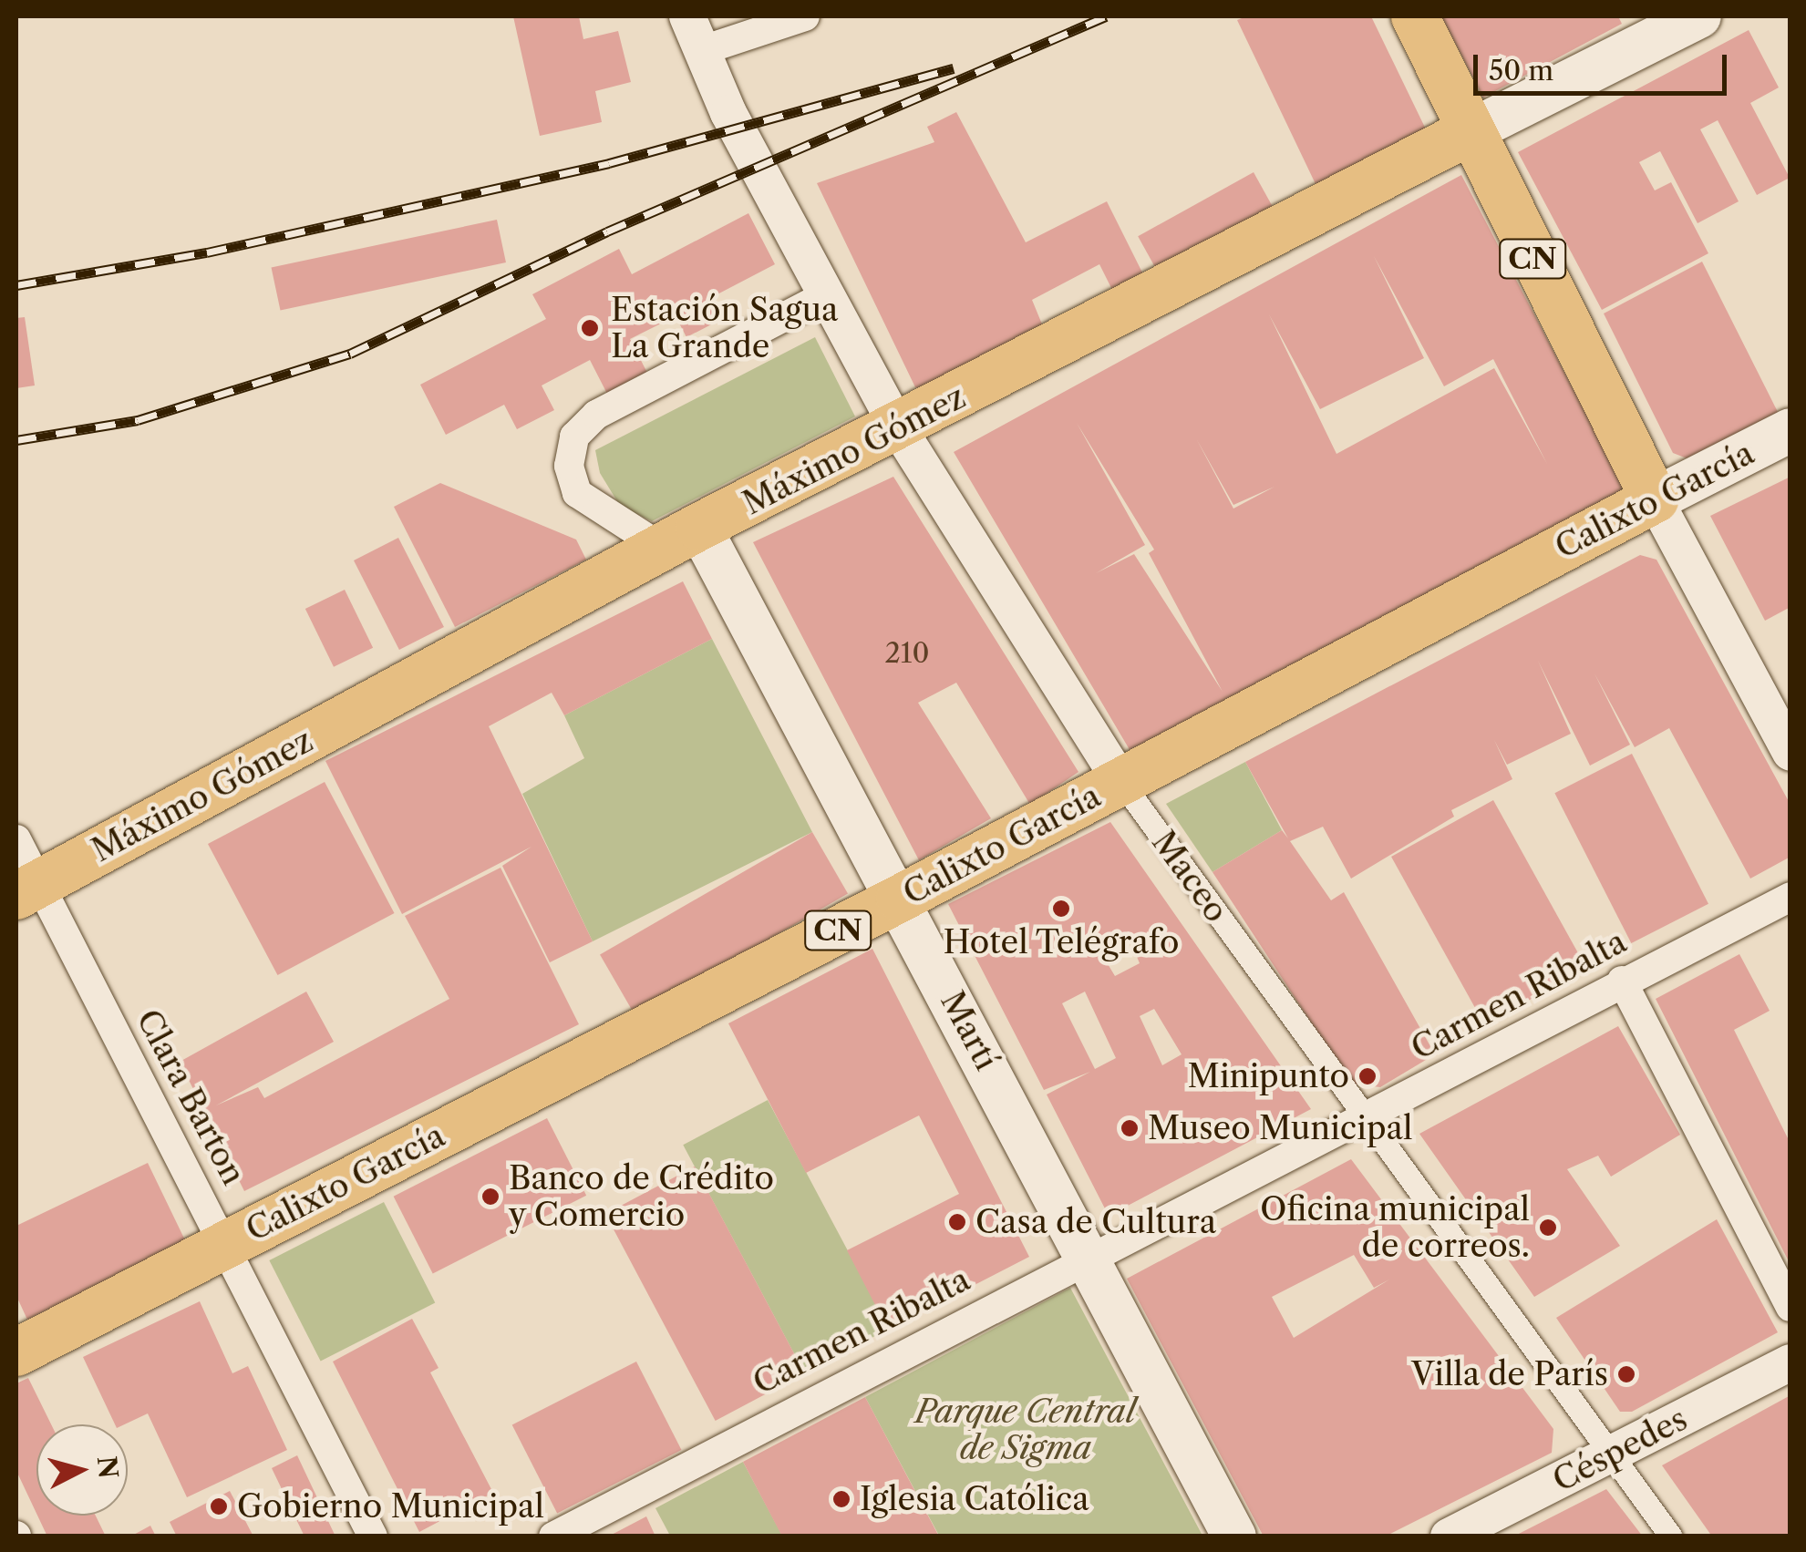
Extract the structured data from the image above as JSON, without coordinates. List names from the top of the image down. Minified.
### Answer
{"streets":{"main road":["CN","Máximo Gómez","Calixto García","Martí"],"street":["Maceo","Carmen Ribalta","Clara Barton","Céspedes"]},"crossings":[["CN","Máximo Gómez"],["CN","Calixto García"],["Máximo Gómez","Maceo"],["Máximo Gómez","Martí"],["Máximo Gómez","Clara Barton"],["Calixto García","Maceo"],["Calixto García","Martí"],["Calixto García","Clara Barton"],["Maceo","Carmen Ribalta"],["Maceo","Céspedes"],["Carmen Ribalta","Martí"]],"parks":["Parque Central de Sigma"],"places":["Estación Sagua La Grande","Hotel Telégrafo","Minipunto","Museo Municipal","Banco de Crédito y Comercio","Casa de Cultura","Oficina municipal de correos.","Villa de París","Iglesia Católica","Gobierno Municipal"],"house_numbers":["210"],"scale_bar":"50 m","north":"right"}
